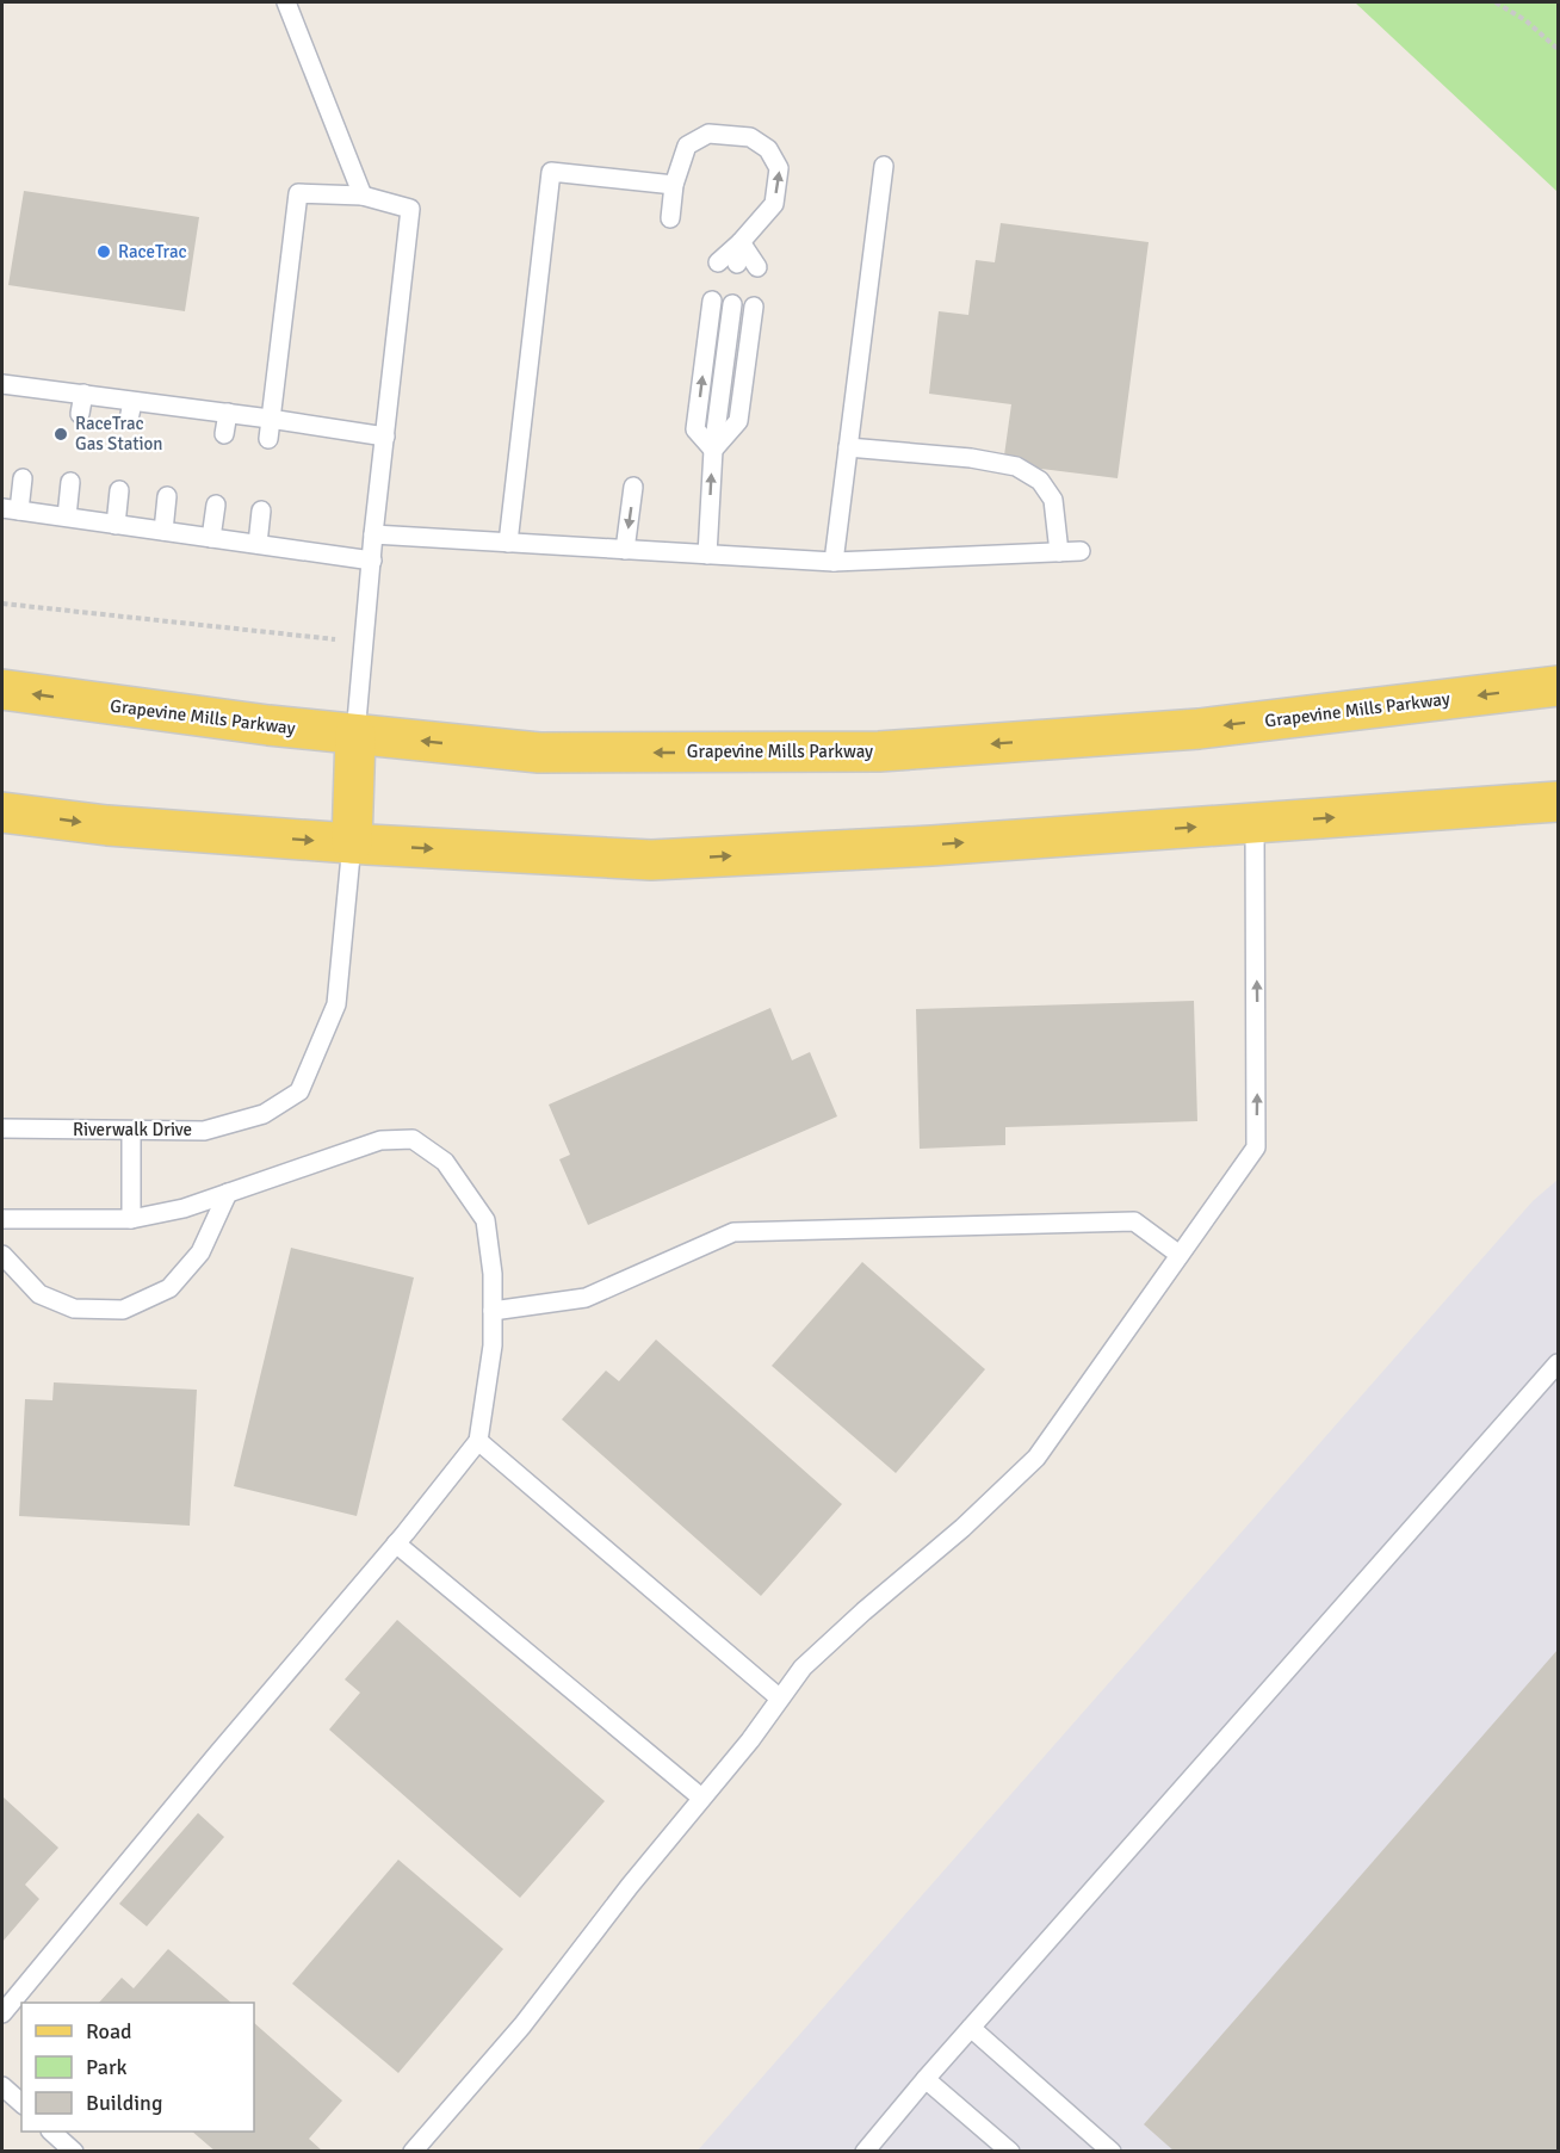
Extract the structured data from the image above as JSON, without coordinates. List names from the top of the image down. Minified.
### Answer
{"streets":{"main road":["Grapevine Mills Parkway"],"lane":["Riverwalk Drive"]},"places":["RaceTrac","RaceTrac Gas Station"],"legend":["Road","Park","Building"]}
